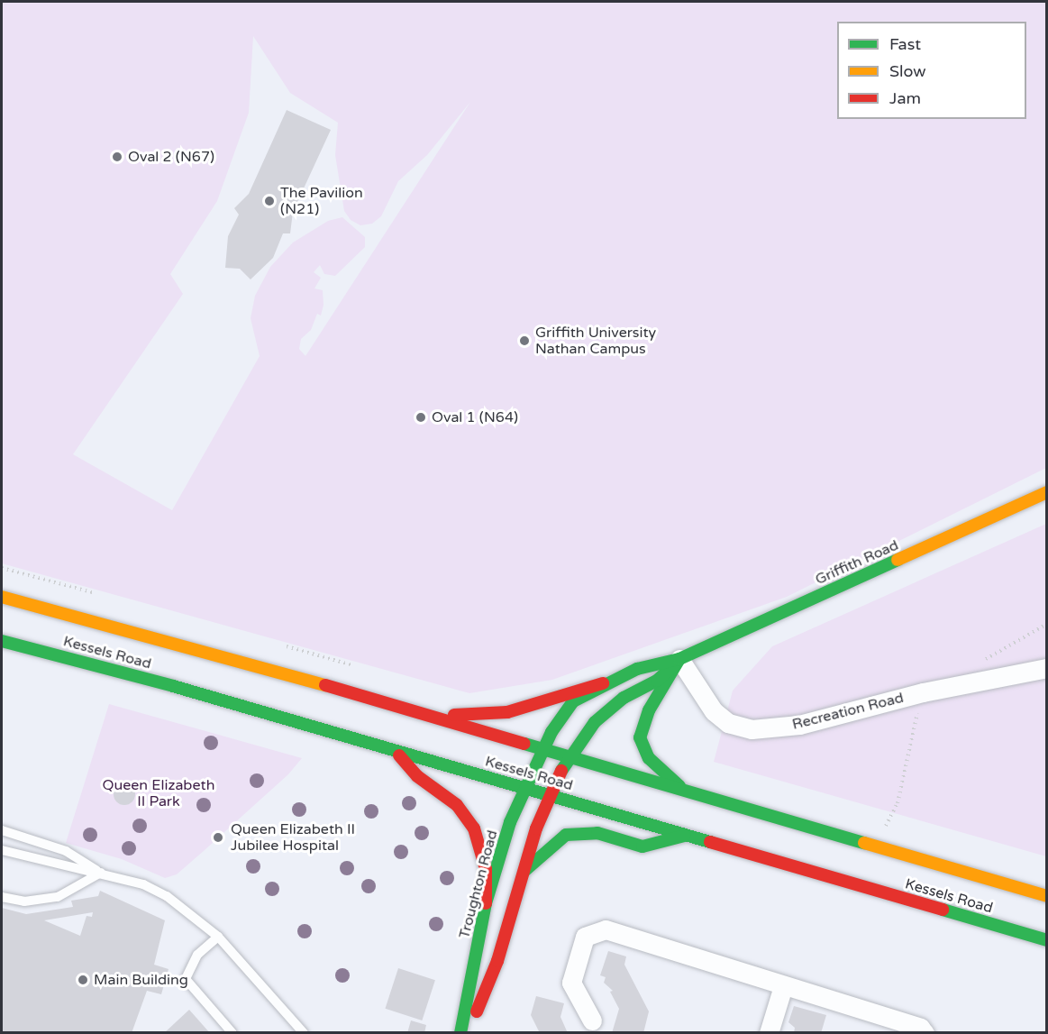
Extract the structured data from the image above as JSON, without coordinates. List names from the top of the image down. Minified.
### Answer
{"streets":{"main road":["Griffith Road","Kessels Road","Troughton Road"],"street":["Recreation Road"]},"crossings":[["Griffith Road","Kessels Road"],["Griffith Road","Recreation Road"],["Griffith Road","Troughton Road"],["Kessels Road","Troughton Road"]],"parks":["Queen Elizabeth II Park"],"places":["Oval 2 (N67)","The Pavilion (N21)","Griffith University Nathan Campus","Oval 1 (N64)","Queen Elizabeth II Jubilee Hospital","Main Building"],"legend":["Fast","Slow","Jam"]}
